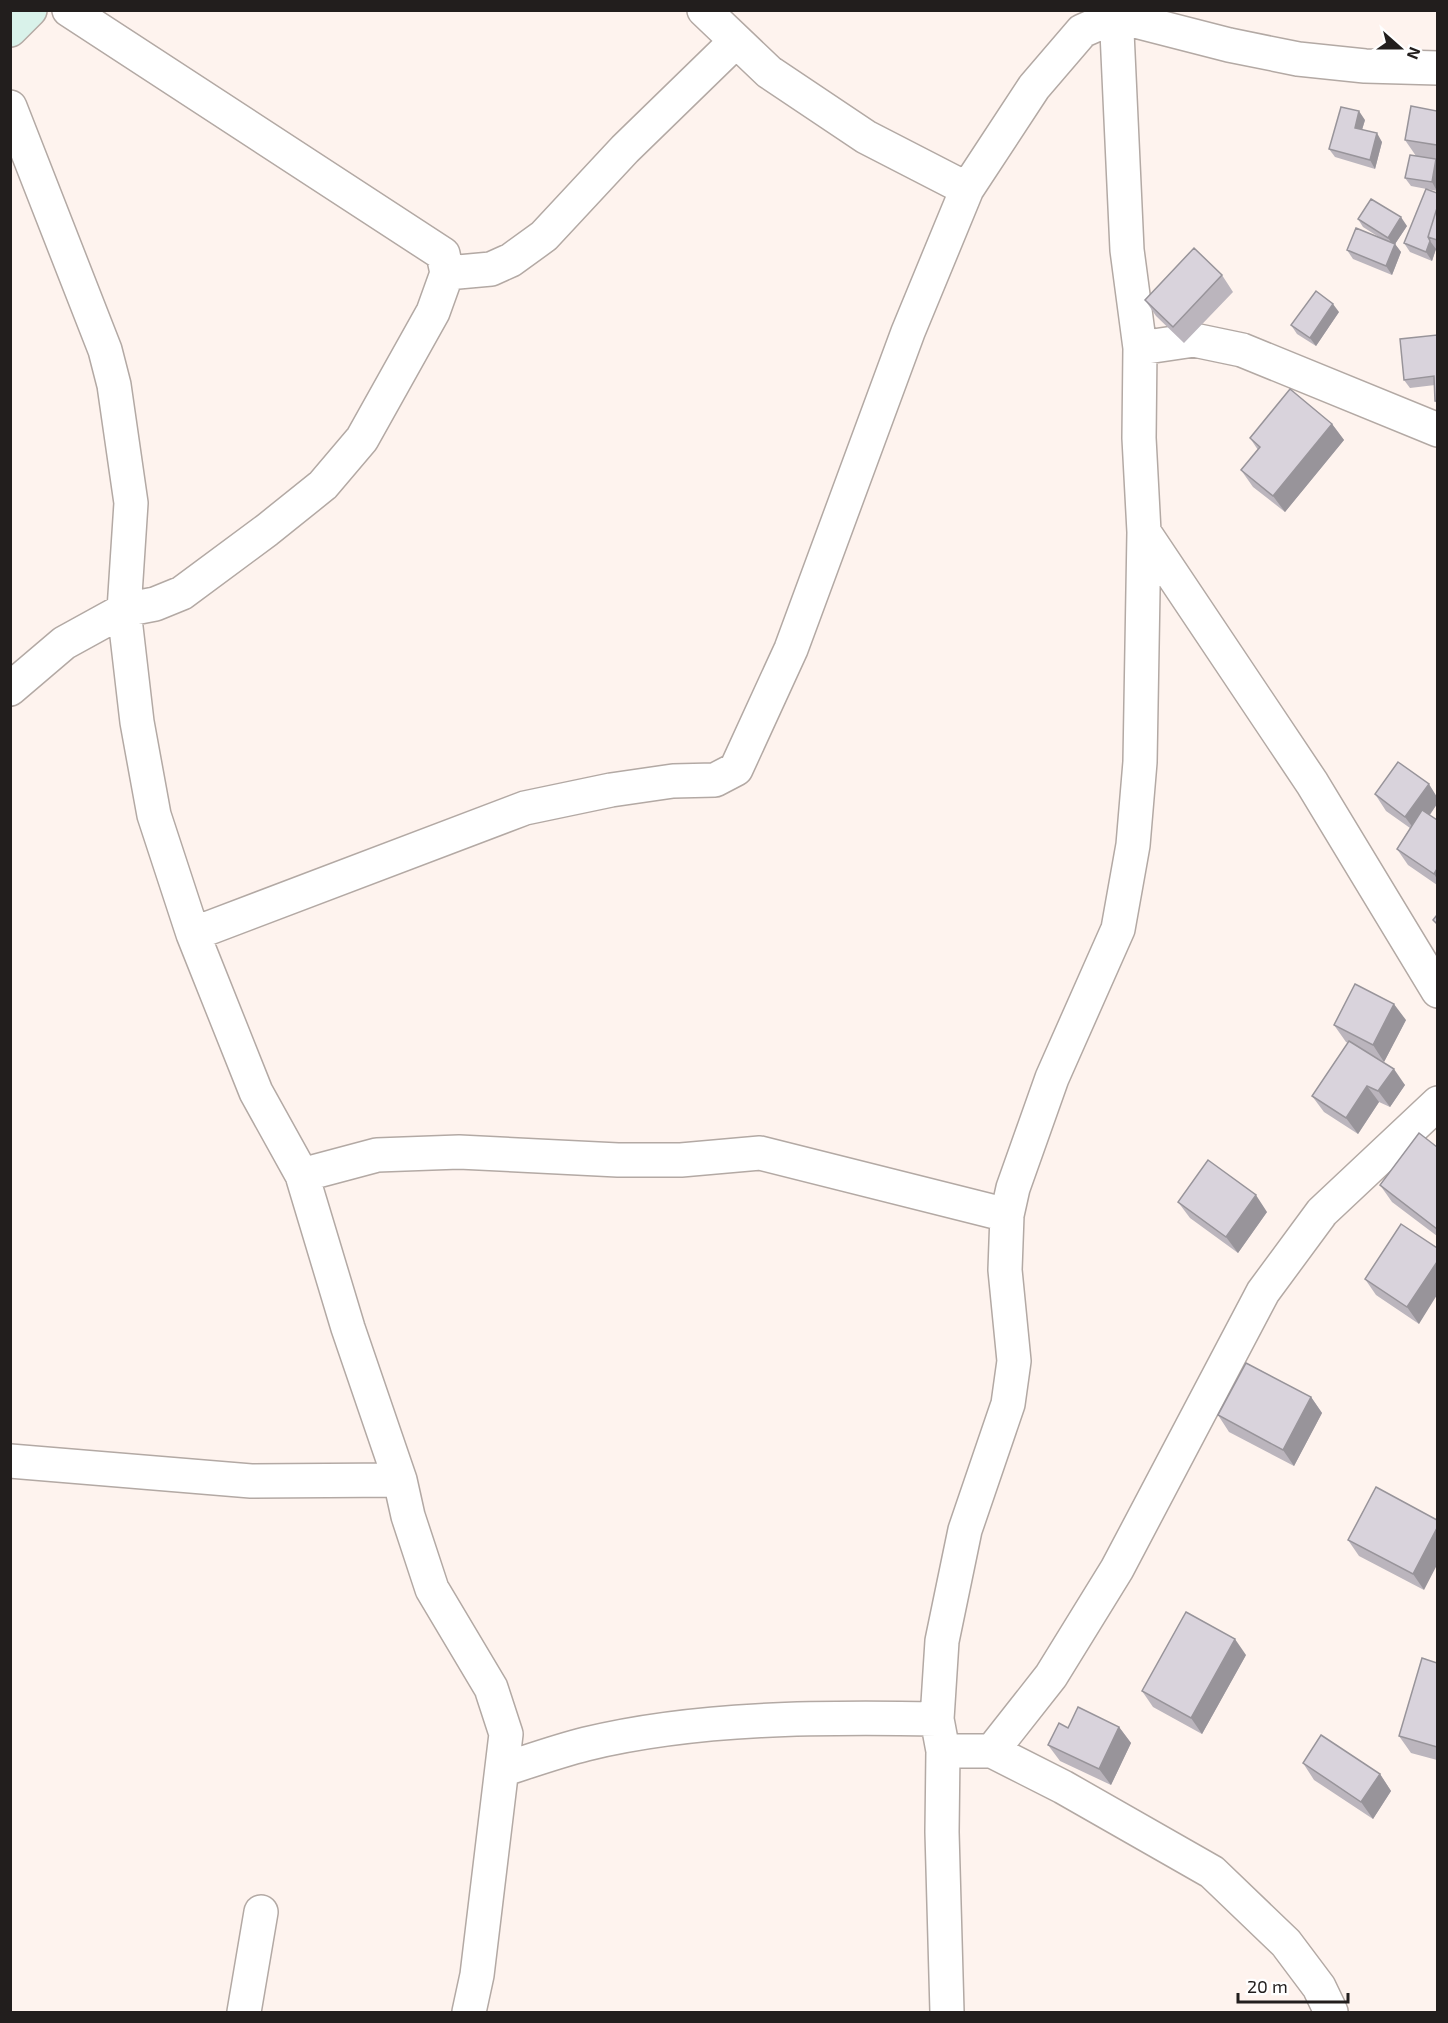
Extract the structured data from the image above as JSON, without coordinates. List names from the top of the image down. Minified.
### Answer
{"scale_bar":"20 m","north":"right"}
